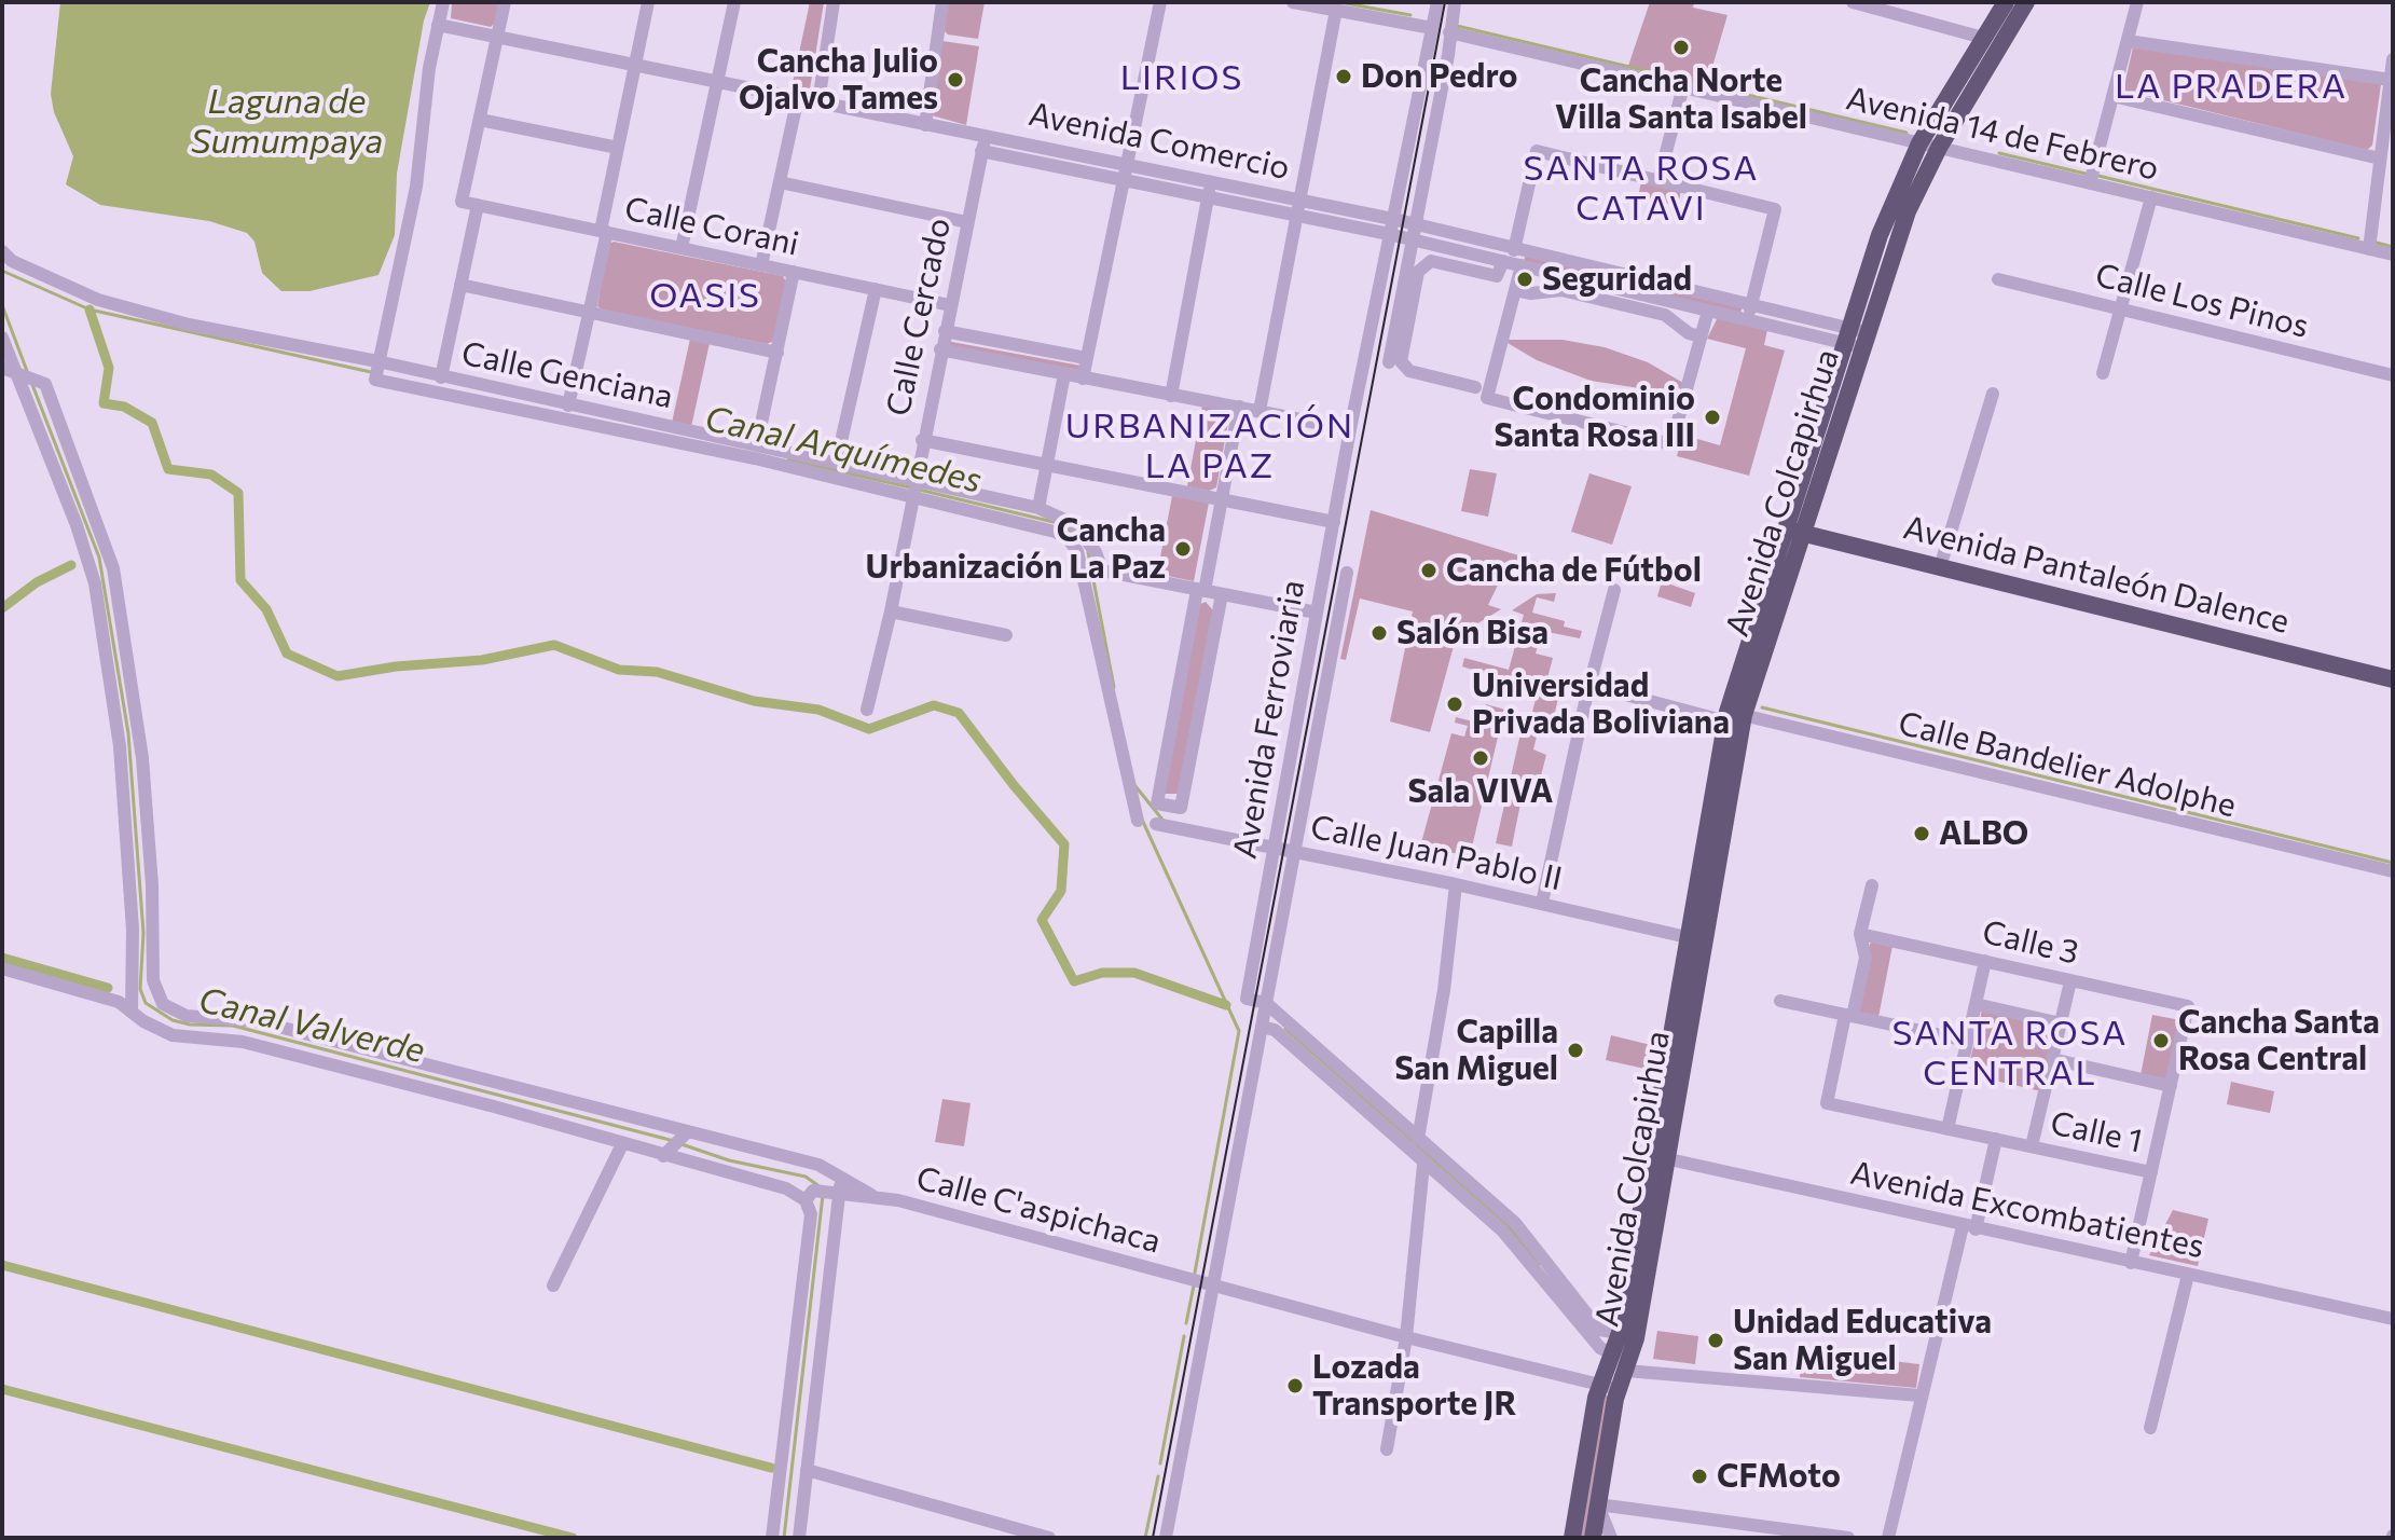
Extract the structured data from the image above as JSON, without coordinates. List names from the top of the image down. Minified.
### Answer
{"streets":{"main road":["Avenida Colcapirhua","Avenida Pantaleón Dalence"],"street":["Avenida 14 de Febrero","Avenida Comercio","Calle Corani","Calle Los Pinos","Calle Cercado","Calle Genciana","Avenida Ferroviaria","Calle Bandelier Adolphe","Calle Juan Pablo II","Calle 3","Calle 1","Calle C'aspichaca","Avenida Excombatientes"]},"crossings":[["Avenida 14 de Febrero","Avenida Colcapirhua"],["Avenida Comercio","Calle Cercado"],["Avenida Comercio","Avenida Colcapirhua"],["Avenida Comercio","Avenida Ferroviaria"],["Calle Corani","Calle Cercado"],["Calle Cercado","Calle Genciana"],["Avenida Colcapirhua","Avenida Pantaleón Dalence"],["Avenida Colcapirhua","Calle Bandelier Adolphe"],["Avenida Colcapirhua","Calle Juan Pablo II"],["Avenida Colcapirhua","Calle C'aspichaca"],["Avenida Colcapirhua","Avenida Excombatientes"],["Avenida Ferroviaria","Calle Juan Pablo II"]],"districts":["LIRIOS","LA PRADERA","SANTA ROSA CATAVI","OASIS","URBANIZACIÓN LA PAZ","SANTA ROSA CENTRAL"],"water":["Laguna de Sumumpaya","Canal Arquímedes","Canal Valverde"],"places":["Cancha Norte Villa Santa Isabel","Don Pedro","Cancha Julio Ojalvo Tames","Seguridad","Condominio Santa Rosa III","Cancha Urbanización La Paz","Cancha de Fútbol","Salón Bisa","Universidad Privada Boliviana","Sala VIVA","ALBO","Cancha Santa Rosa Central","Capilla San Miguel","Unidad Educativa San Miguel","Lozada Transporte JR","CFMoto"]}
